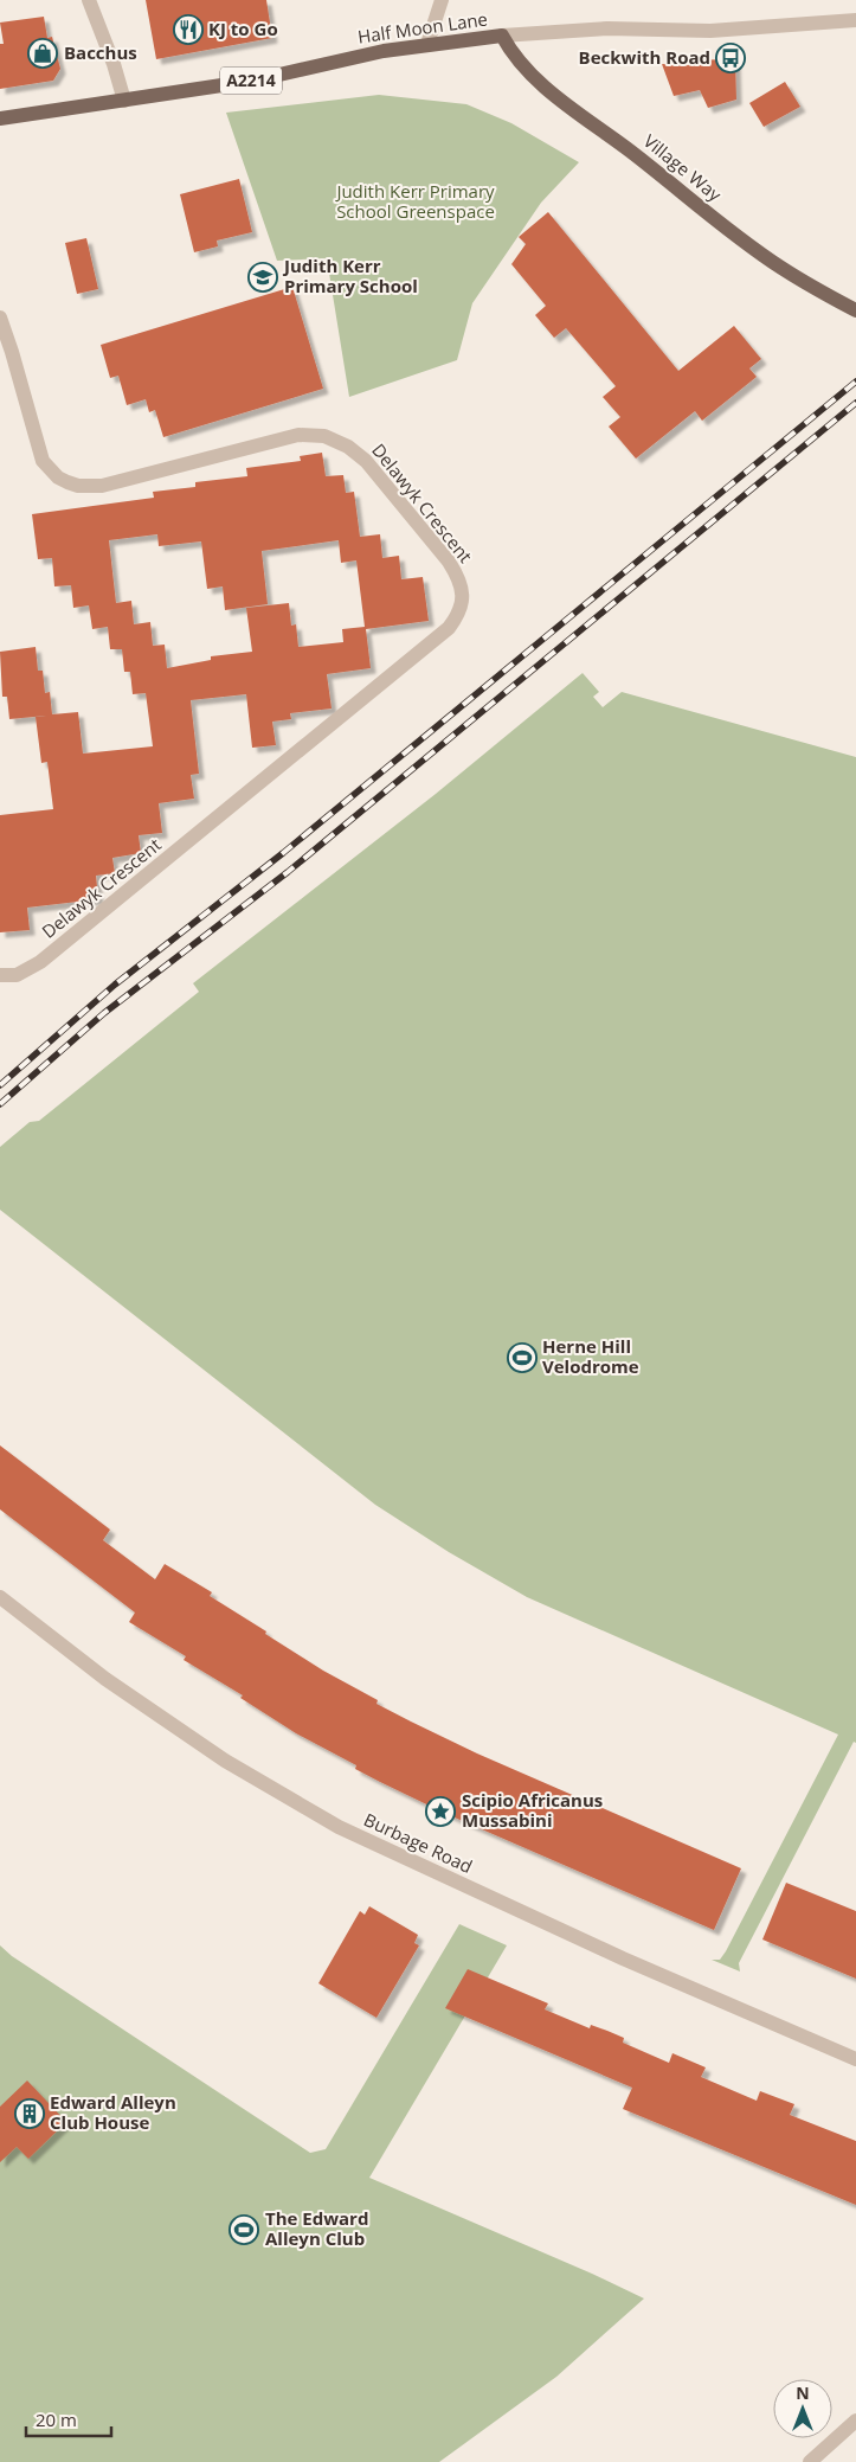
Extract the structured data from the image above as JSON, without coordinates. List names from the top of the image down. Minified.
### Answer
{"streets":{"main road":["Half Moon Lane","A2214","Village Way"],"street":["Delawyk Crescent","Burbage Road"]},"crossings":[["Half Moon Lane","Village Way"]],"parks":["Judith Kerr Primary School Greenspace"],"places":{"restaurant":["KJ to Go"],"shop":["Bacchus"],"bus stop":["Beckwith Road"],"school or university":["Judith Kerr Primary School"],"sports":["Herne Hill Velodrome","The Edward Alleyn Club"],"place":["Scipio Africanus Mussabini"],"building":["Edward Alleyn Club House"]},"scale_bar":"20 m","north":"top"}
